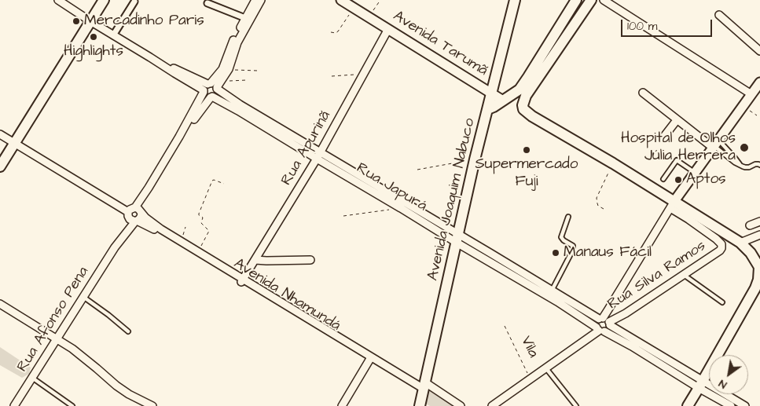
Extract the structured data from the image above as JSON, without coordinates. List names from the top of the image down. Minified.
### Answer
{"streets":{"main road":["Avenida Joaquim Nabuco"],"street":["Avenida Tarumã","Rua Apurinã","Rua Japurá","Rua Silva Ramos","Avenida Nhamundá","Rua Afonso Pena"],"path":["Vila"]},"crossings":[["Avenida Tarumã","Rua Apurinã"],["Avenida Tarumã","Avenida Joaquim Nabuco"],["Rua Apurinã","Rua Japurá"],["Rua Apurinã","Avenida Nhamundá"],["Rua Japurá","Avenida Joaquim Nabuco"],["Rua Japurá","Rua Silva Ramos"],["Avenida Joaquim Nabuco","Avenida Nhamundá"],["Avenida Nhamundá","Rua Afonso Pena"]],"places":["Mercadinho Paris","Highlights","Hospital de Olhos Júlia Herrera","Supermercado Fuji","Aptos","Manaus Fácil"],"scale_bar":"100 m","north":"bottom left"}
